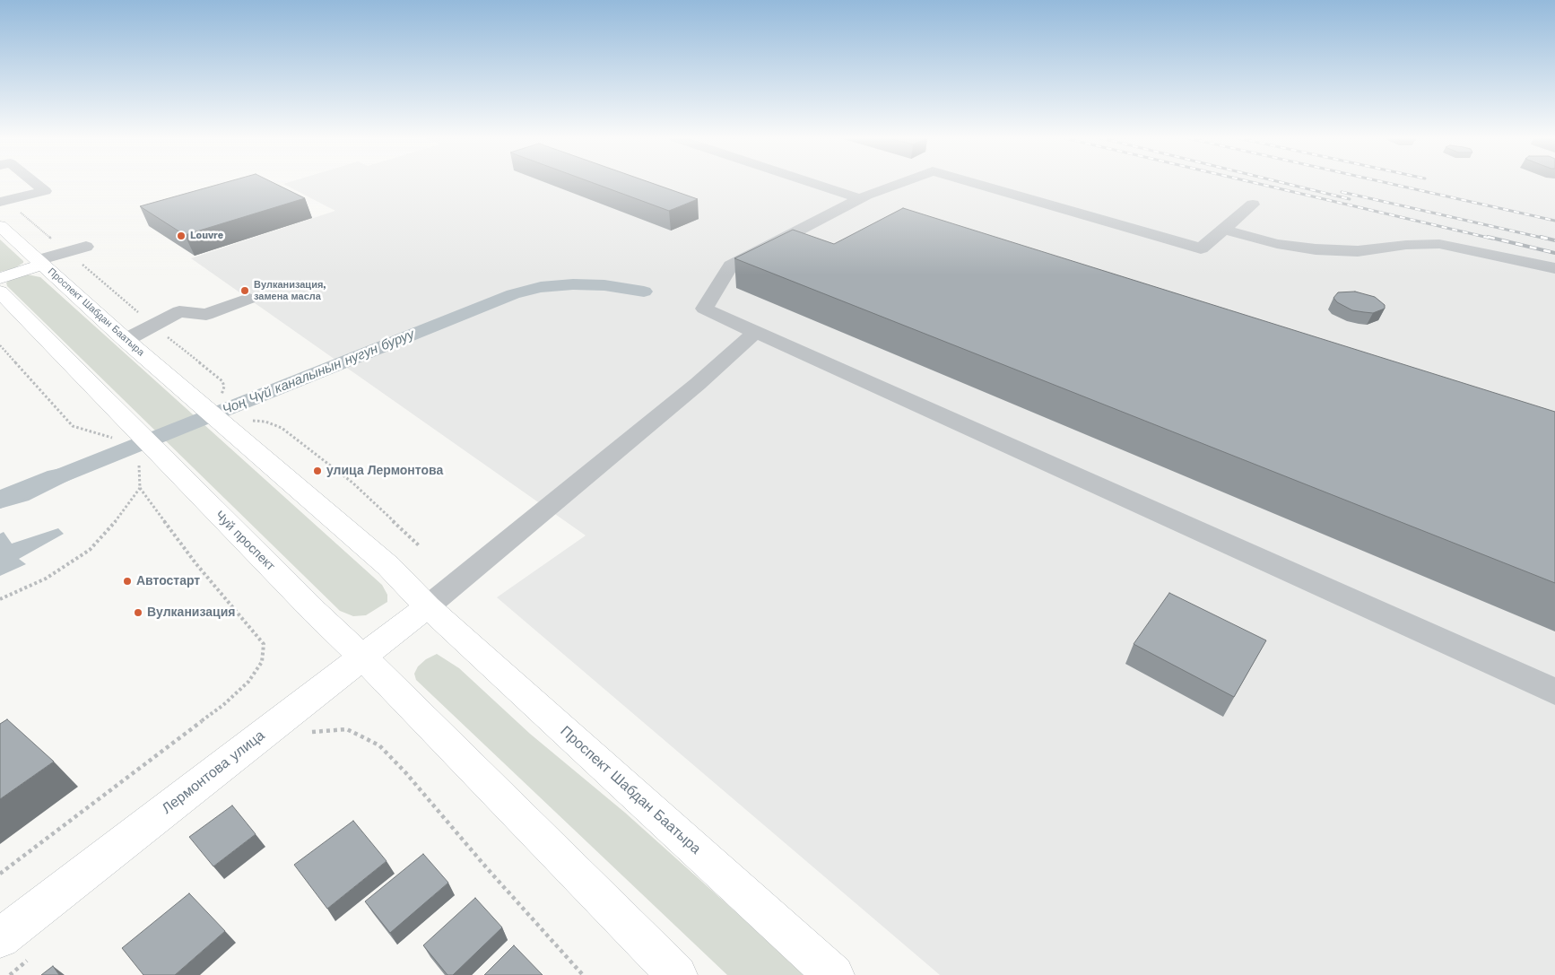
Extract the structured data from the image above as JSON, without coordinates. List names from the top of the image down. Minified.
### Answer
{"streets":{"main road":["Проспект Шабдан Баатыра","Чуй проспект","Лермонтова улица"]},"crossings":[["Проспект Шабдан Баатыра","Лермонтова улица"],["Чуй проспект","Лермонтова улица"]],"water":["Чоң Чүй каналынын нугун буруу"],"places":["Louvre","Вулканизация, замена масла","улица Лермонтова","Автостарт","Вулканизация"]}
